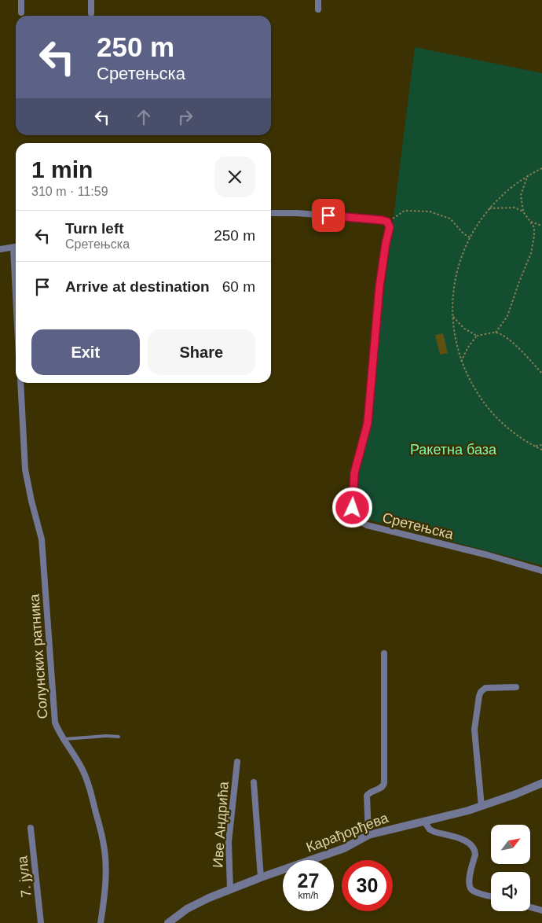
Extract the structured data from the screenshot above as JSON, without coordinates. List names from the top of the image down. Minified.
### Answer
{"streets":{"street":["Сретењска","Солунских ратника","Иве Андрића","Карађорђева","7. јула"]},"crossings":[["Иве Андрића","Карађорђева"]],"parks":["Ракетна база"],"north":"top right","page":{"turn":["250 m","Сретењска"],"heading":["1 min","310 m · 11:59"],"list":[{"name":"Turn left","note":"Сретењска","value":"250 m"},{"name":"Arrive at destination","value":"60 m"}],"buttons":["Exit","Share"],"speed":"27 km/h","limit":"30"}}
